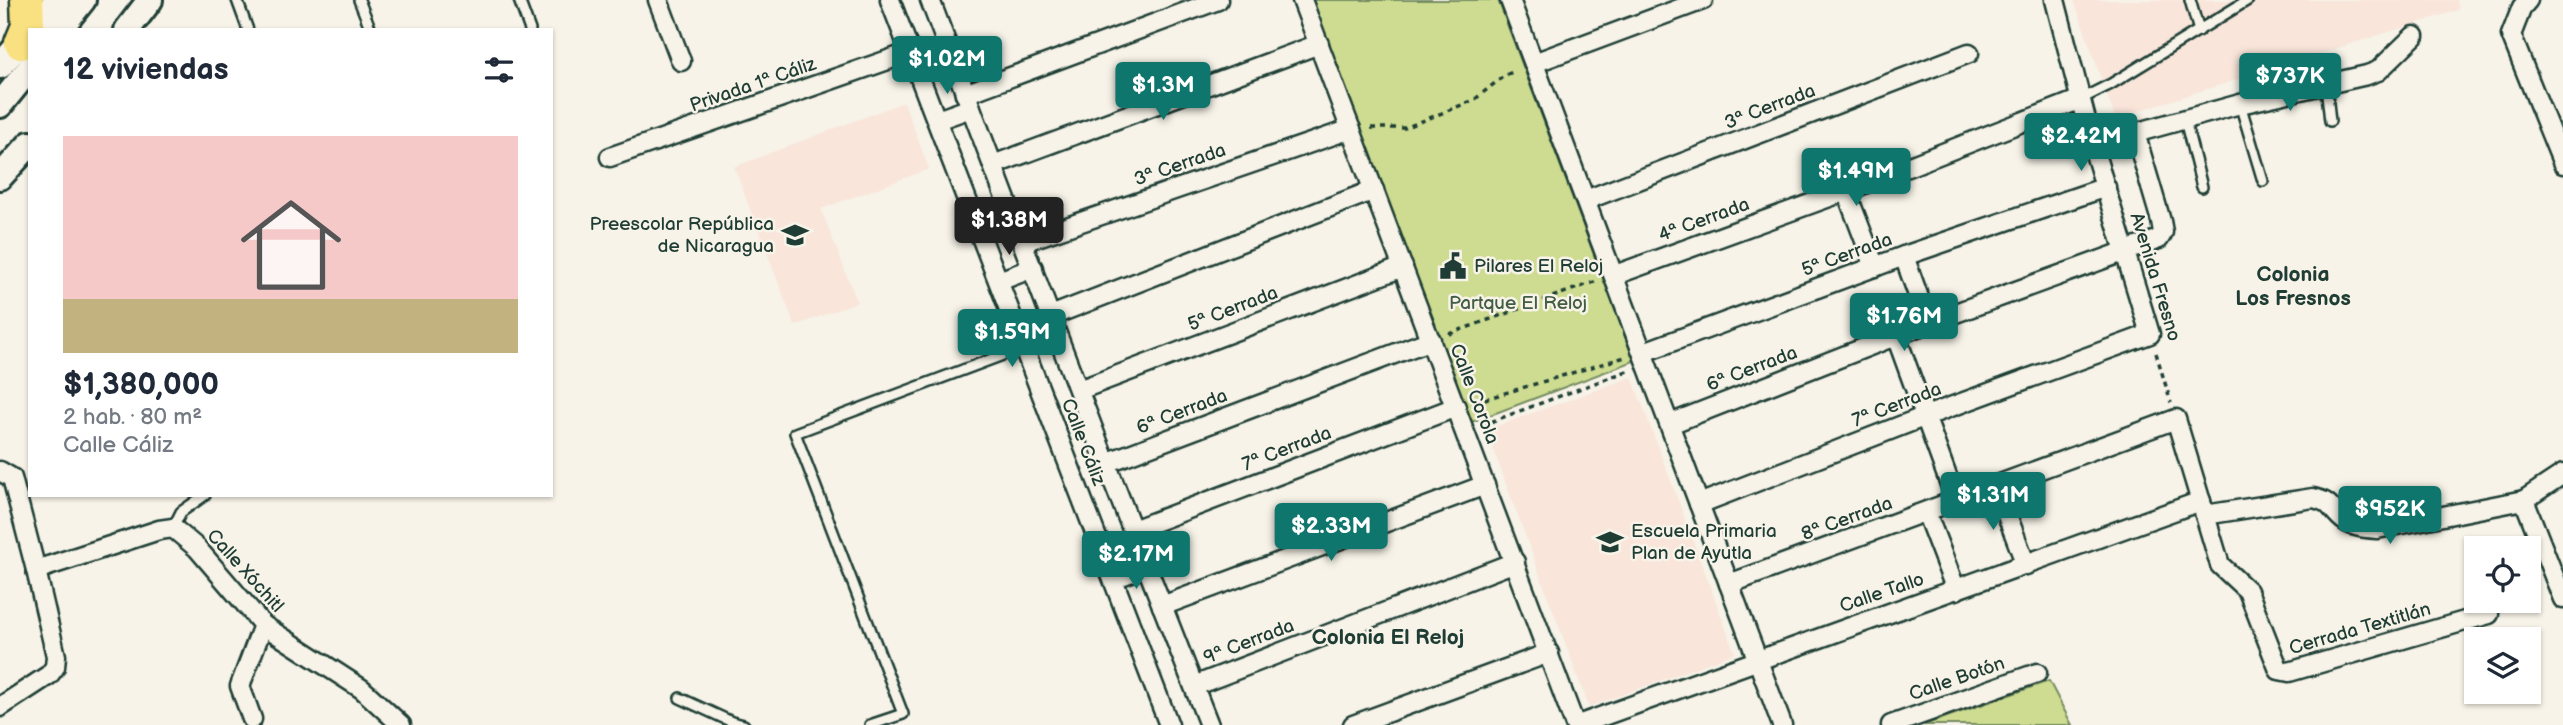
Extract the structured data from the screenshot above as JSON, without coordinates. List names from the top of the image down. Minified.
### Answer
{"streets":{"street":["Privada 1ª Cáliz","3ª Cerrada","4ª Cerrada","5ª Cerrada","Avenida Fresno","6ª Cerrada","Calle Corola","7ª Cerrada","Calle Cáliz","8ª Cerrada","Calle Xóchitl","Calle Tallo","Cerrada Textitlán","9ª Cerrada","Calle Botón"]},"crossings":[["Privada 1ª Cáliz","Calle Cáliz"],["3ª Cerrada","Calle Corola"],["3ª Cerrada","Calle Cáliz"],["4ª Cerrada","Avenida Fresno"],["5ª Cerrada","Avenida Fresno"],["5ª Cerrada","Calle Corola"],["5ª Cerrada","Calle Cáliz"],["Avenida Fresno","6ª Cerrada"],["Avenida Fresno","7ª Cerrada"],["Avenida Fresno","8ª Cerrada"],["6ª Cerrada","Calle Corola"],["6ª Cerrada","Calle Cáliz"],["Calle Corola","7ª Cerrada"],["Calle Corola","Calle Tallo"],["Calle Corola","9ª Cerrada"],["7ª Cerrada","Calle Cáliz"],["Calle Cáliz","9ª Cerrada"],["Calle Tallo","Cerrada Textitlán"]],"districts":["Colonia Los Fresnos","Colonia El Reloj"],"parks":["Partque El Reloj"],"places":{"school or university":["Preescolar República de Nicaragua","Escuela Primaria Plan de Ayutla"],"public building":["Pilares El Reloj"]},"page":{"heading":"12 viviendas","price":["$1.02M","$737K","$1.3M","$2.42M","$1.49M","$1.38M","$1.76M","$1.59M","$1.31M","$952K","$2.33M","$2.17M"],"list":[{"name":"$1,380,000","note":"2 hab. · 80 m² · Calle Cáliz"}]}}
